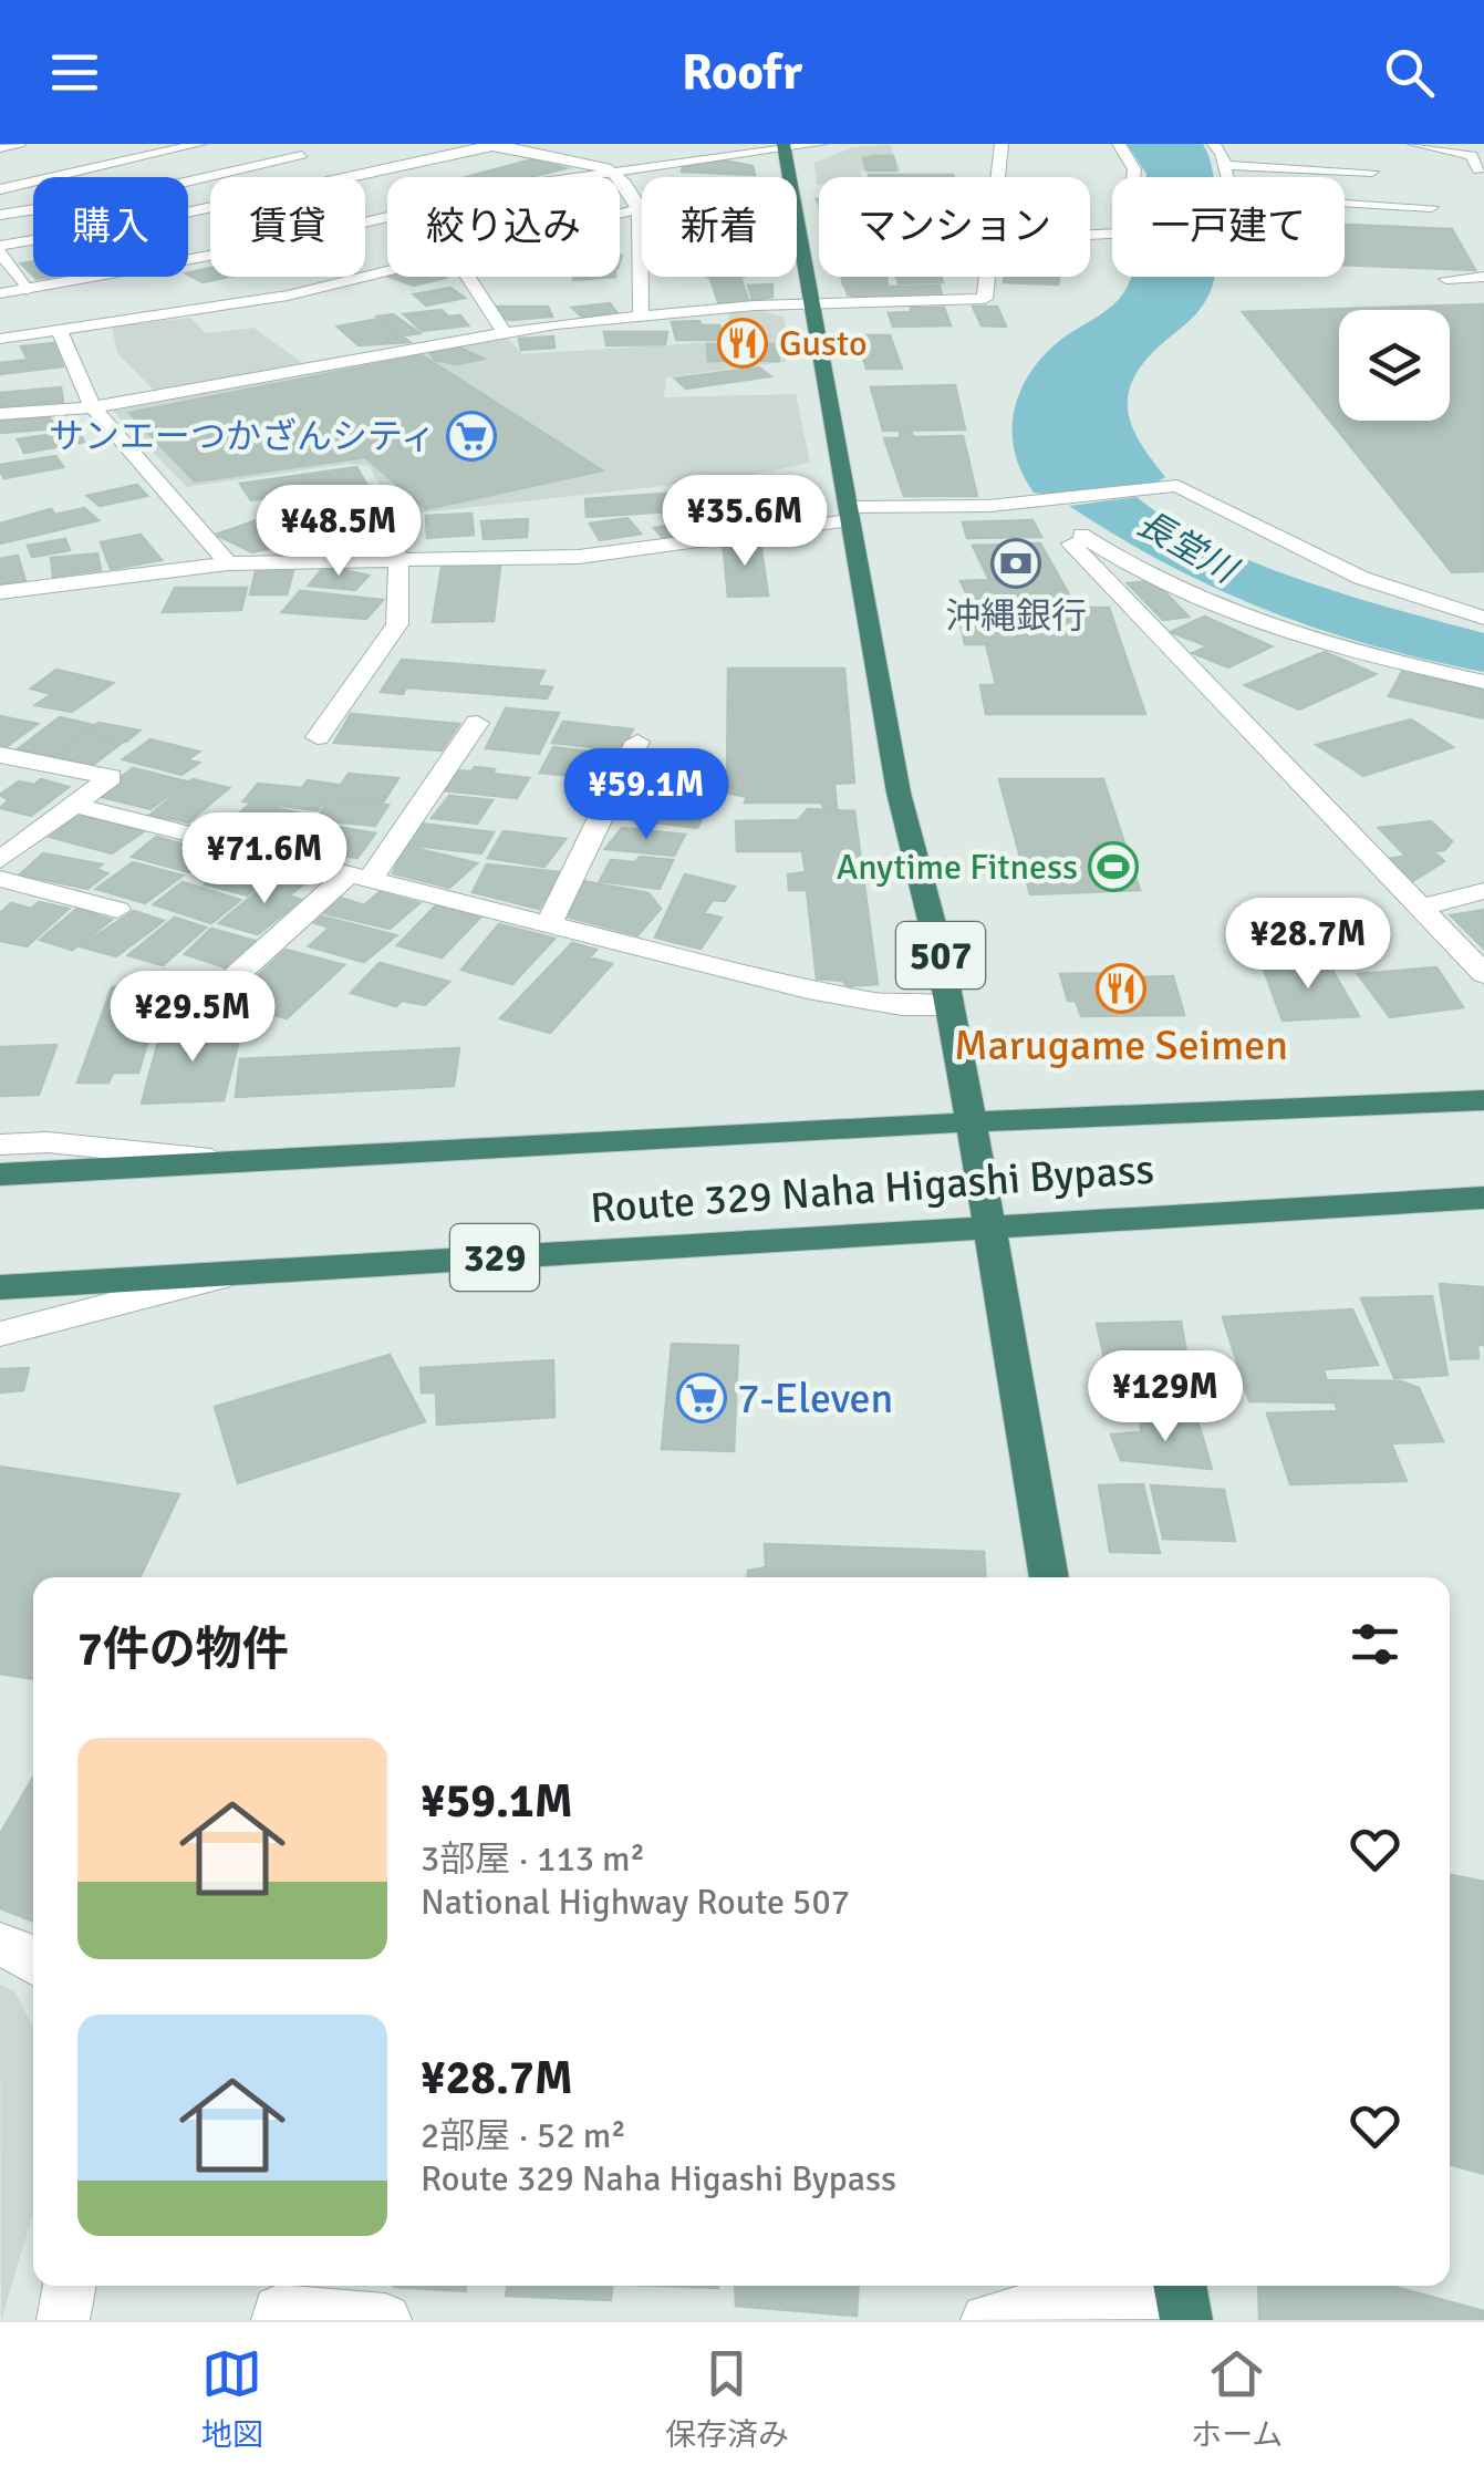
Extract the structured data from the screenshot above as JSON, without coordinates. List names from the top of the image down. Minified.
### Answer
{"streets":{"highway":["507","Route 329 Naha Higashi Bypass","329"]},"crossings":[["507","Route 329 Naha Higashi Bypass"]],"water":["長堂川"],"places":{"restaurant":["Gusto","Marugame Seimen"],"supermarket":["サンエーつかざんシティ","7-Eleven"],"bank":["沖縄銀行"],"sports":["Anytime Fitness"]},"page":{"header":"Roofr","chip":["購入","賃貸","絞り込み","新着","マンション","一戸建て"],"price":["¥35.6M","¥48.5M","¥59.1M","¥71.6M","¥28.7M","¥29.5M","¥129M"],"heading":"7件の物件","list":[{"name":"¥59.1M","note":"3部屋 · 113 m² · National Highway Route 507"},{"name":"¥28.7M","note":"2部屋 · 52 m² · Route 329 Naha Higashi Bypass"}],"tabs":["地図","保存済み","ホーム"]}}
